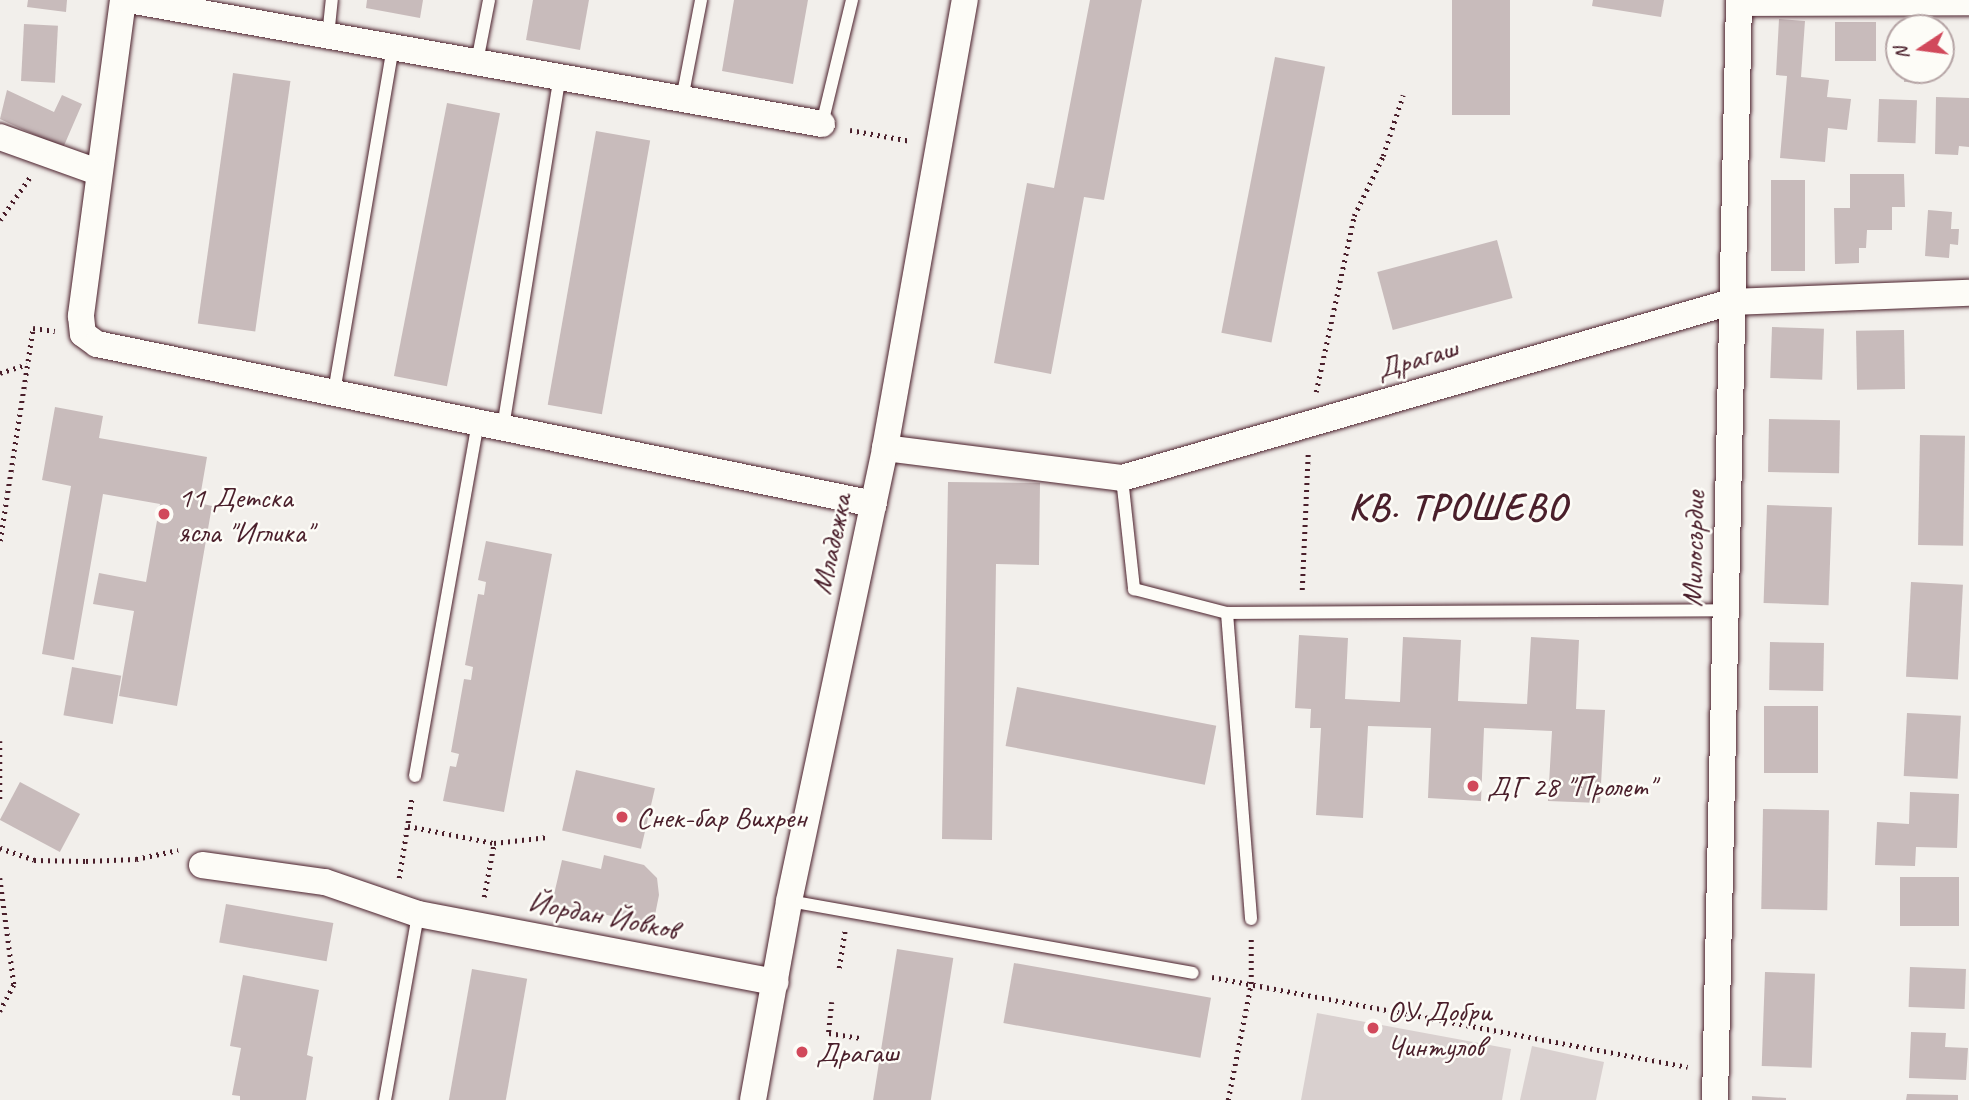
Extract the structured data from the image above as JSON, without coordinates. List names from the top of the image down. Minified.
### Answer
{"streets":{"street":["Драгаш","Младежка","Милосърдие","Йордан Йовков"]},"crossings":[["Драгаш","Младежка"],["Драгаш","Милосърдие"],["Младежка","Йордан Йовков"]],"districts":["КВ. ТРОШЕВО"],"places":["11 Детска ясла \"Иглика\"","ДГ 28 \"Пролет\"","Снек-бар Вихрен","ОУ Добри Чинтулов","Драгаш"],"north":"left"}
